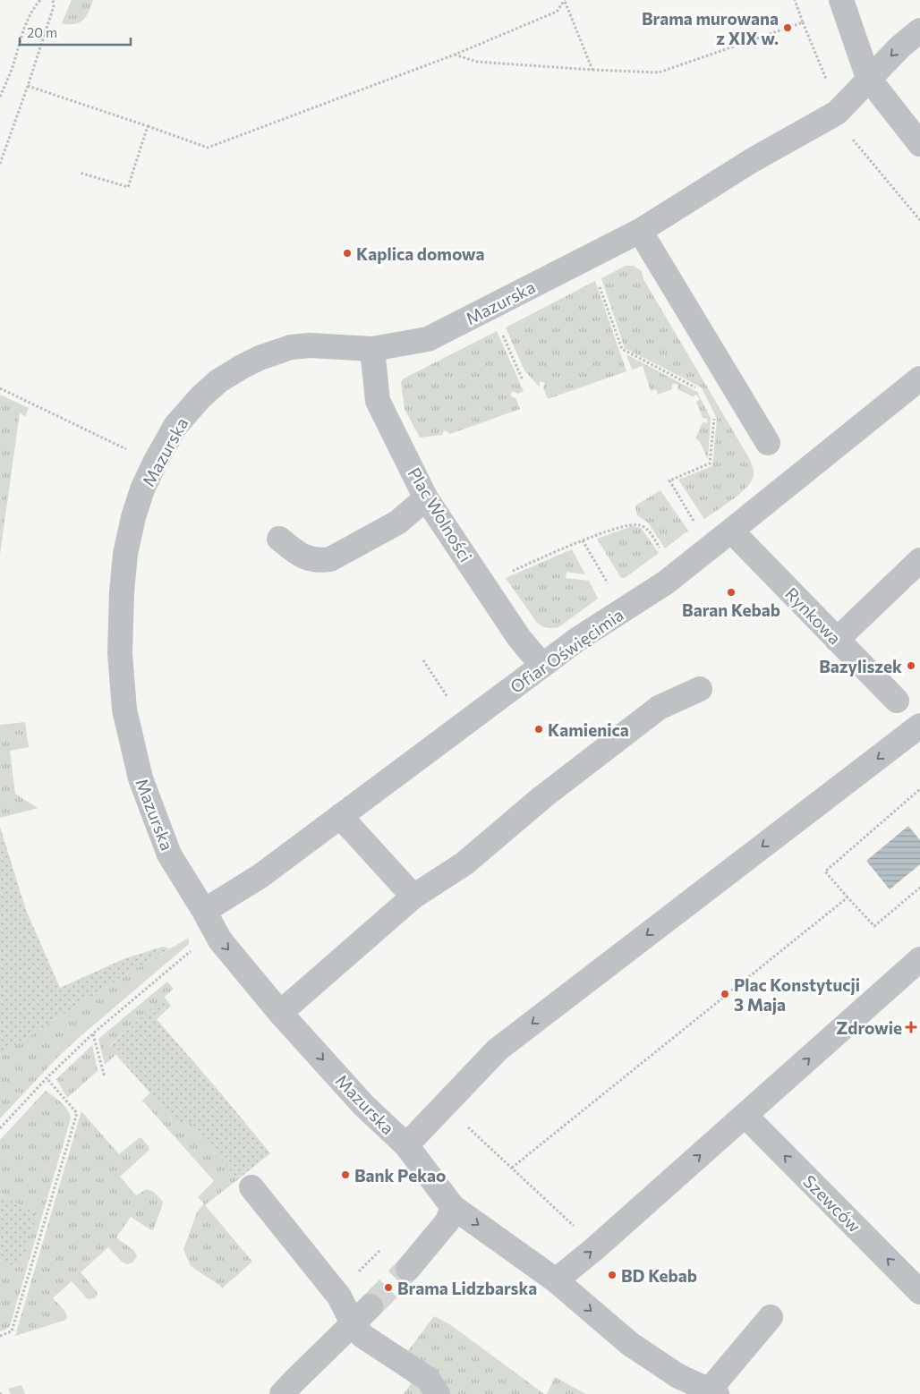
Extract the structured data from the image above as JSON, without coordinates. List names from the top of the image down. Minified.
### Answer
{"streets":{"street":["Mazurska","Plac Wolności","Rynkowa","Ofiar Oświęcimia","Szewców"]},"crossings":[["Mazurska","Plac Wolności"],["Mazurska","Ofiar Oświęcimia"],["Plac Wolności","Ofiar Oświęcimia"],["Rynkowa","Ofiar Oświęcimia"]],"one_way":["Szewców"],"places":{"other":["Brama murowana z XIX w.","Kaplica domowa","Baran Kebab","Bazyliszek","Kamienica","Plac Konstytucji 3 Maja","Bank Pekao","BD Kebab","Brama Lidzbarska"],"health":["Zdrowie"]},"scale_bar":"20 m"}
